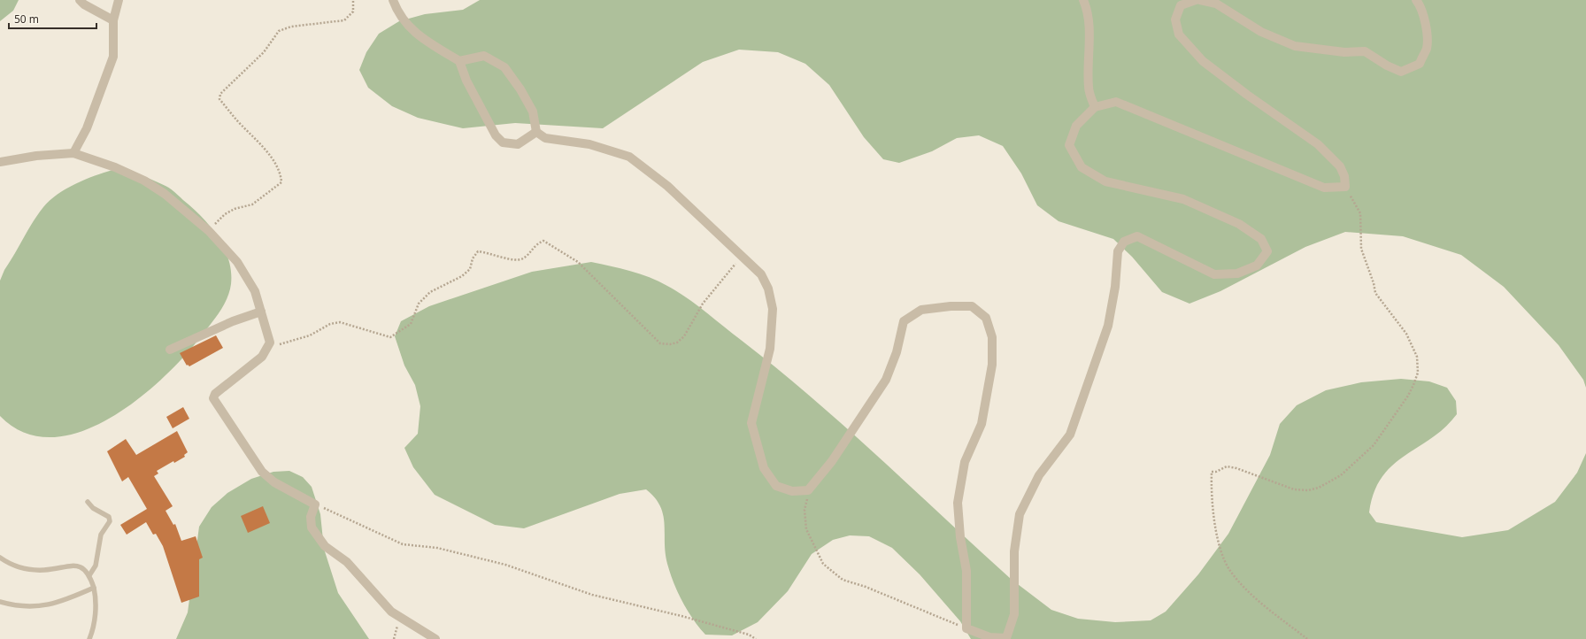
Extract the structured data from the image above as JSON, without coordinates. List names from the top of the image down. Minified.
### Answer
{"scale_bar":"50 m"}
